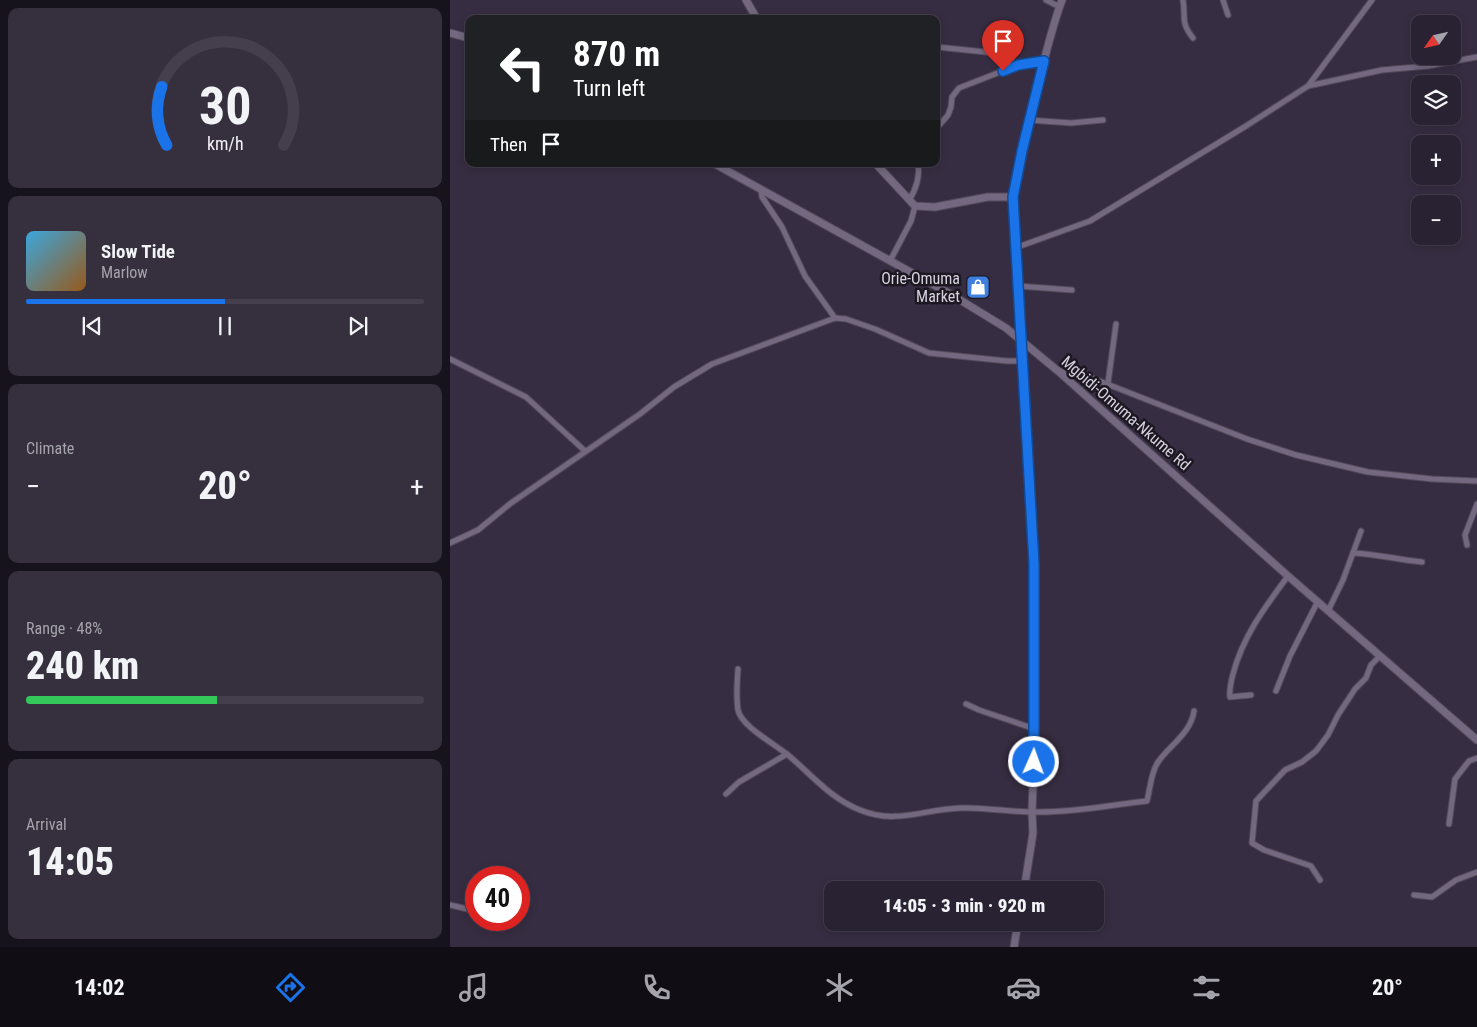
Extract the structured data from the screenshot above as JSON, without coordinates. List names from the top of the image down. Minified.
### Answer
{"streets":{"street":["Mgbidi-Omuma-Nkume Rd"]},"places":{"shop":["Orie-Omuma Market"]},"north":"bottom left","page":{"map_buttons":["+","−"],"turn":["870 m","Turn left"],"then":"Then","song":["Slow Tide","Marlow"],"tile":["Climate",["Range · 48%","240 km"],["Arrival","14:05"]],"heat":["−","20°","+"],"limit":"40","trip":"14:05 · 3 min · 920 m","tabs":["14:02","20°"],"gauge":["30","km/h"]}}
